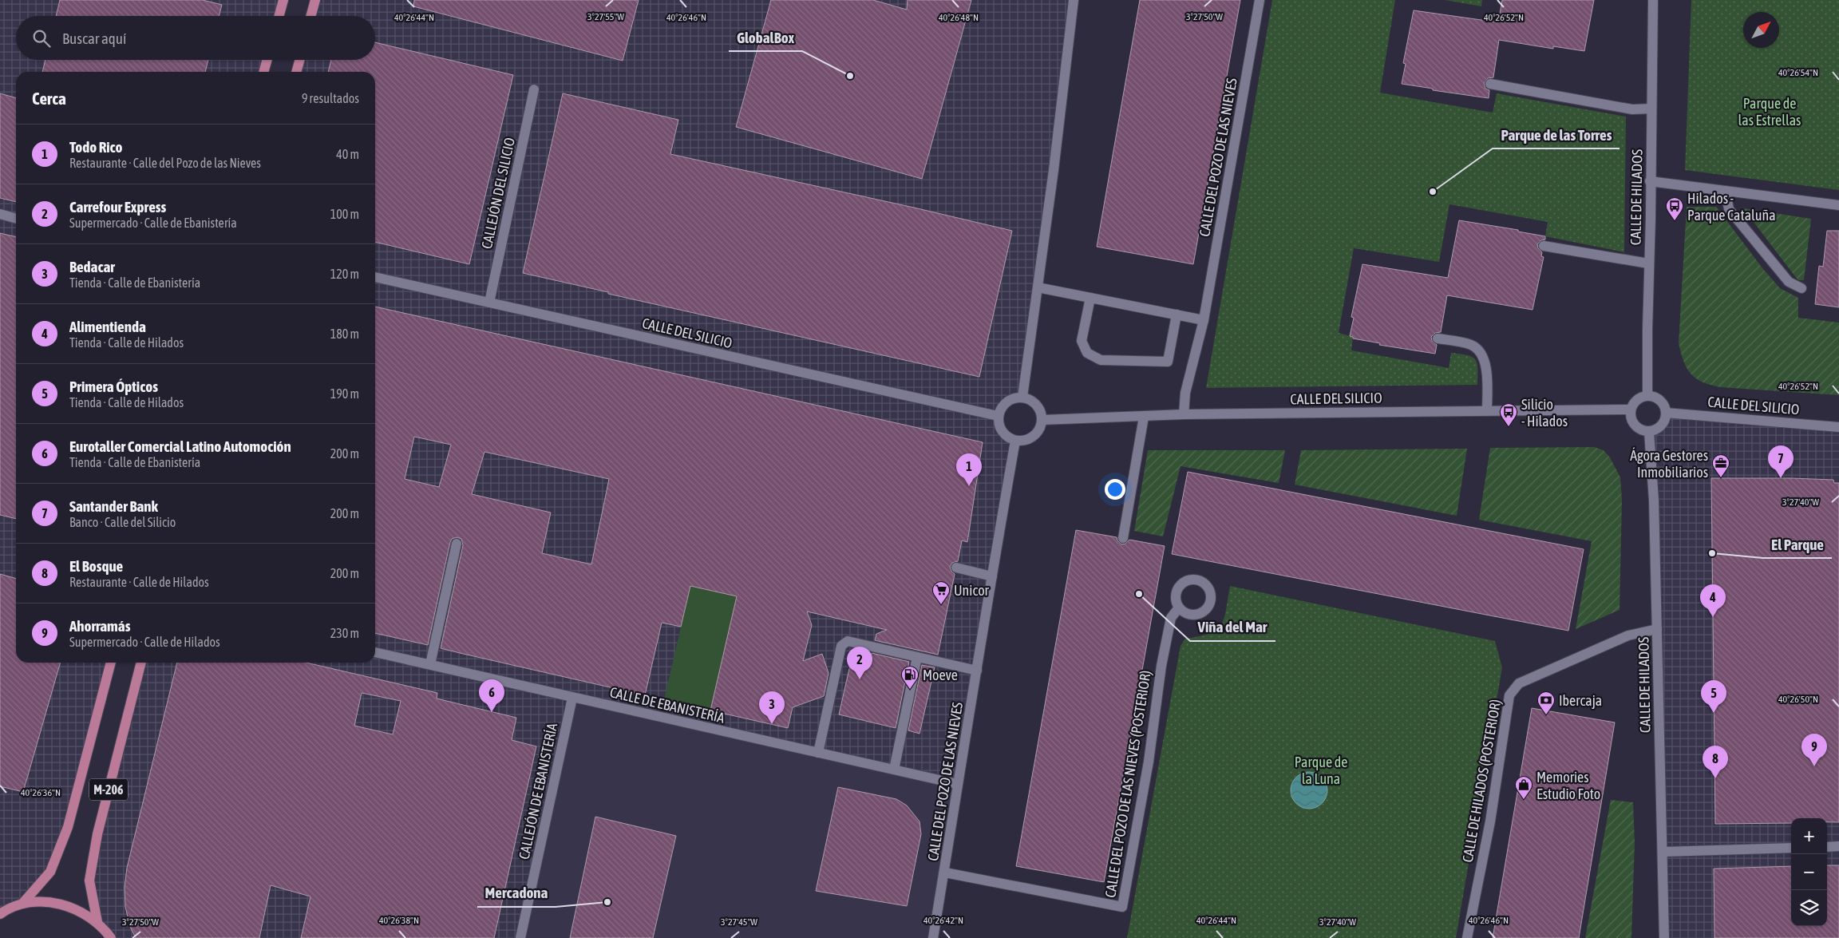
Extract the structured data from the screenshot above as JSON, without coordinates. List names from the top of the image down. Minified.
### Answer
{"streets":{"main road":["M-206"],"street":["CALLE DEL POZO DE LAS NIEVES","CALLEJÓN DEL SILICIO","CALLE DE HILADOS","CALLE DEL SILICIO","CALLE DE EBANISTERÍA","CALLE DE HILADOS (POSTERIOR)","CALLE DEL POZO DE LAS NIEVES (POSTERIOR)","CALLEJÓN DE EBANISTERÍA"]},"crossings":[["CALLE DEL POZO DE LAS NIEVES","CALLE DEL SILICIO"],["CALLE DEL POZO DE LAS NIEVES","CALLE DE EBANISTERÍA"],["CALLE DEL POZO DE LAS NIEVES","CALLE DEL POZO DE LAS NIEVES (POSTERIOR)"],["CALLEJÓN DEL SILICIO","CALLE DEL SILICIO"],["CALLE DE HILADOS","CALLE DEL SILICIO"],["CALLE DE HILADOS","CALLE DE HILADOS (POSTERIOR)"],["CALLE DE EBANISTERÍA","CALLEJÓN DE EBANISTERÍA"]],"parks":["Parque de las Estrellas","Parque de la Luna"],"places":{"other":["GlobalBox","Parque de las Torres","El Parque","Viña del Mar","Mercadona"],"bus stop":["Hilados - Parque Cataluña","Silicio - Hilados"],"office":["Ágora Gestores Inmobiliarios"],"supermarket":["Unicor"],"fuel station":["Moeve"],"bank":["Ibercaja"],"shop":["Memories Estudio Foto"]},"north":"top right","page":{"search":"Buscar aquí","heading":["Cerca","9 resultados"],"list":[{"mark":"1","name":"Todo Rico","note":"Restaurante · Calle del Pozo de las Nieves","value":"40 m"},{"mark":"2","name":"Carrefour Express","note":"Supermercado · Calle de Ebanistería","value":"100 m"},{"mark":"3","name":"Bedacar","note":"Tienda · Calle de Ebanistería","value":"120 m"},{"mark":"4","name":"Alimentienda","note":"Tienda · Calle de Hilados","value":"180 m"},{"mark":"5","name":"Primera Ópticos","note":"Tienda · Calle de Hilados","value":"190 m"},{"mark":"6","name":"Eurotaller Comercial Latino Automoción","note":"Tienda · Calle de Ebanistería","value":"200 m"},{"mark":"7","name":"Santander Bank","note":"Banco · Calle del Silicio","value":"200 m"},{"mark":"8","name":"El Bosque","note":"Restaurante · Calle de Hilados","value":"200 m"},{"mark":"9","name":"Ahorramás","note":"Supermercado · Calle de Hilados","value":"230 m"}],"pins":["7","1","4","2","6","5","3","9","8"],"map_buttons":["+","−"]},"coordinates":["3°27'55\"W","3°27'50\"W","40°26'44\"N","40°26'48\"N","40°26'52\"N","40°26'46\"N","40°26'54\"N","3°27'40\"W","40°26'50\"N","40°26'36\"N","40°26'38\"N","40°26'42\"N","3°27'45\"W"]}
